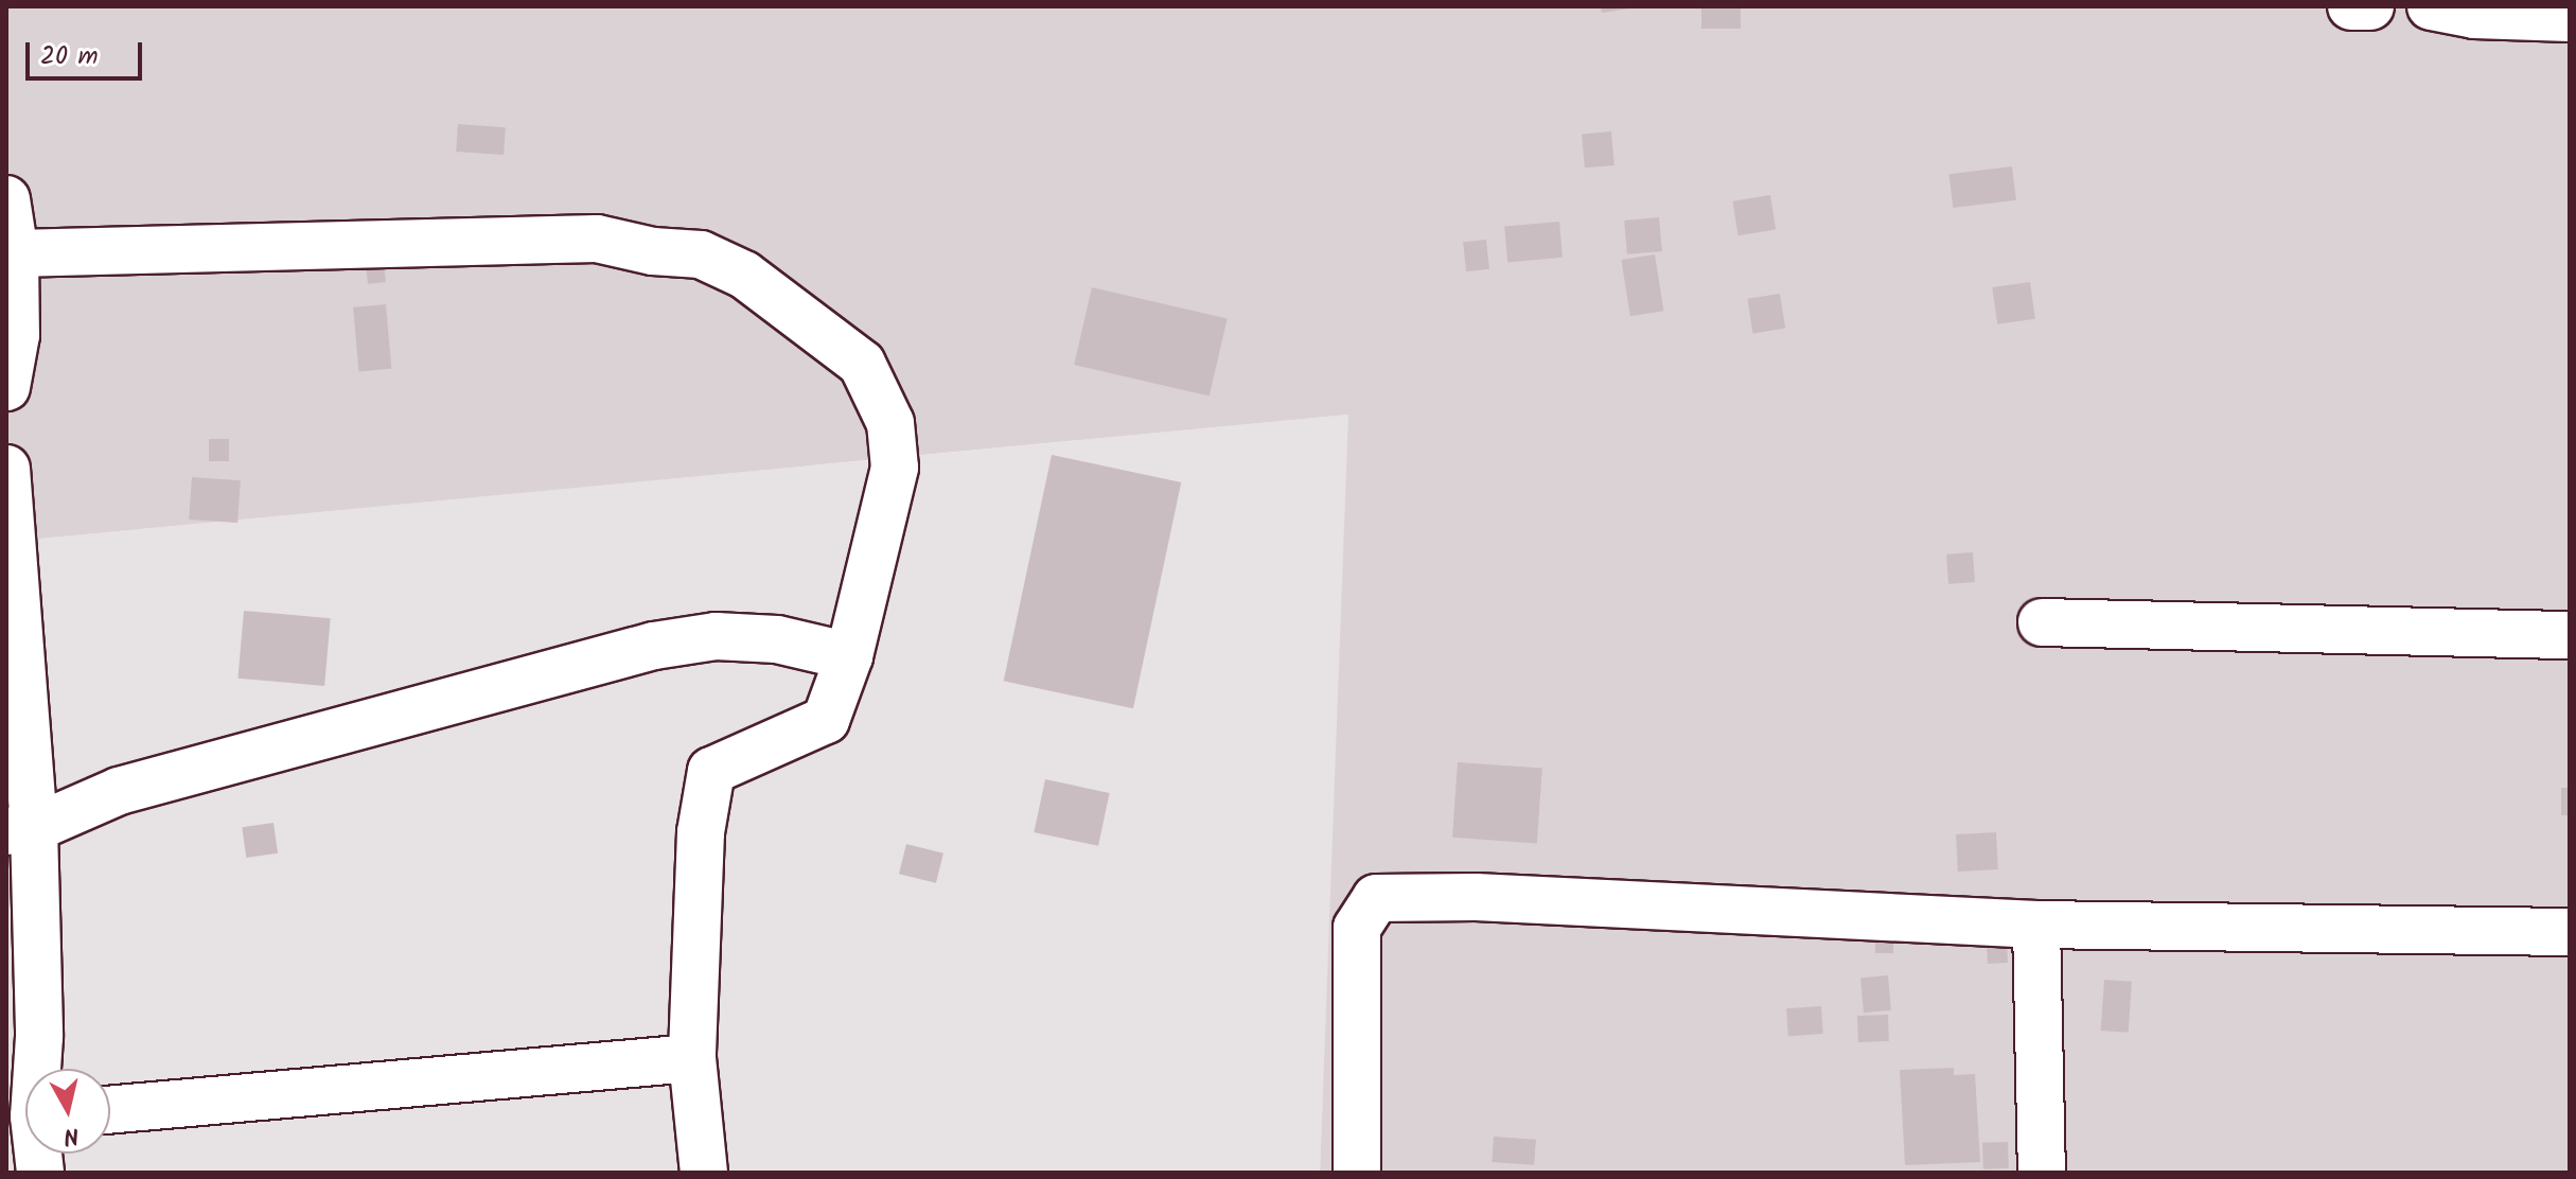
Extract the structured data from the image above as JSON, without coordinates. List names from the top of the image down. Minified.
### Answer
{"scale_bar":"20 m","north":"bottom"}
